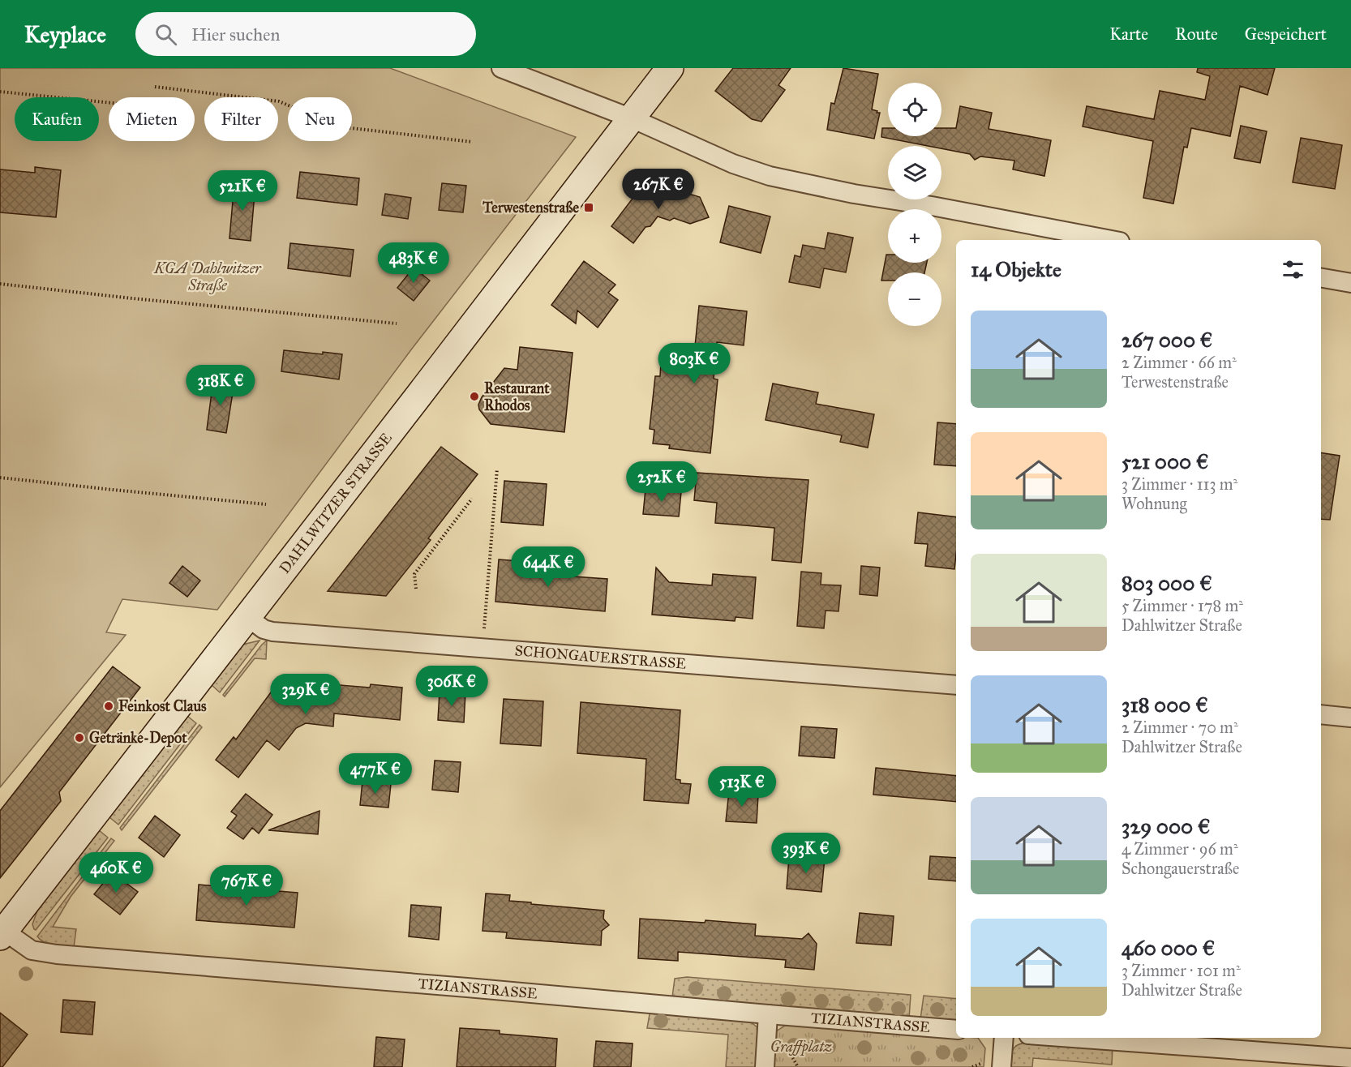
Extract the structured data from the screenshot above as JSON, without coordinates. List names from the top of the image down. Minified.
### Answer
{"streets":{"main road":["DAHLWITZER STRASSE"],"street":["SCHONGAUERSTRASSE","TIZIANSTRASSE"]},"crossings":[["DAHLWITZER STRASSE","SCHONGAUERSTRASSE"],["DAHLWITZER STRASSE","TIZIANSTRASSE"]],"parks":["KGA Dahlwitzer Straße","Graffplatz"],"places":{"transit":["Terwestenstraße"],"other":["Restaurant Rhodos","Feinkost Claus","Getränke-Depot"]},"page":{"header":"Keyplace","search":"Hier suchen","nav":["Karte","Route","Gespeichert"],"map_buttons":["+","−"],"chip":["Kaufen","Mieten","Filter","Neu"],"price":["267K €","521K €","483K €","803K €","318K €","252K €","644K €","306K €","329K €","477K €","513K €","393K €","460K €","767K €"],"heading":"14 Objekte","list":[{"name":"267 000 €","note":"2 Zimmer · 66 m² · Terwestenstraße"},{"name":"521 000 €","note":"3 Zimmer · 113 m² · Wohnung"},{"name":"803 000 €","note":"5 Zimmer · 178 m² · Dahlwitzer Straße"},{"name":"318 000 €","note":"2 Zimmer · 70 m² · Dahlwitzer Straße"},{"name":"329 000 €","note":"4 Zimmer · 96 m² · Schongauerstraße"},{"name":"460 000 €","note":"3 Zimmer · 101 m² · Dahlwitzer Straße"}]}}
